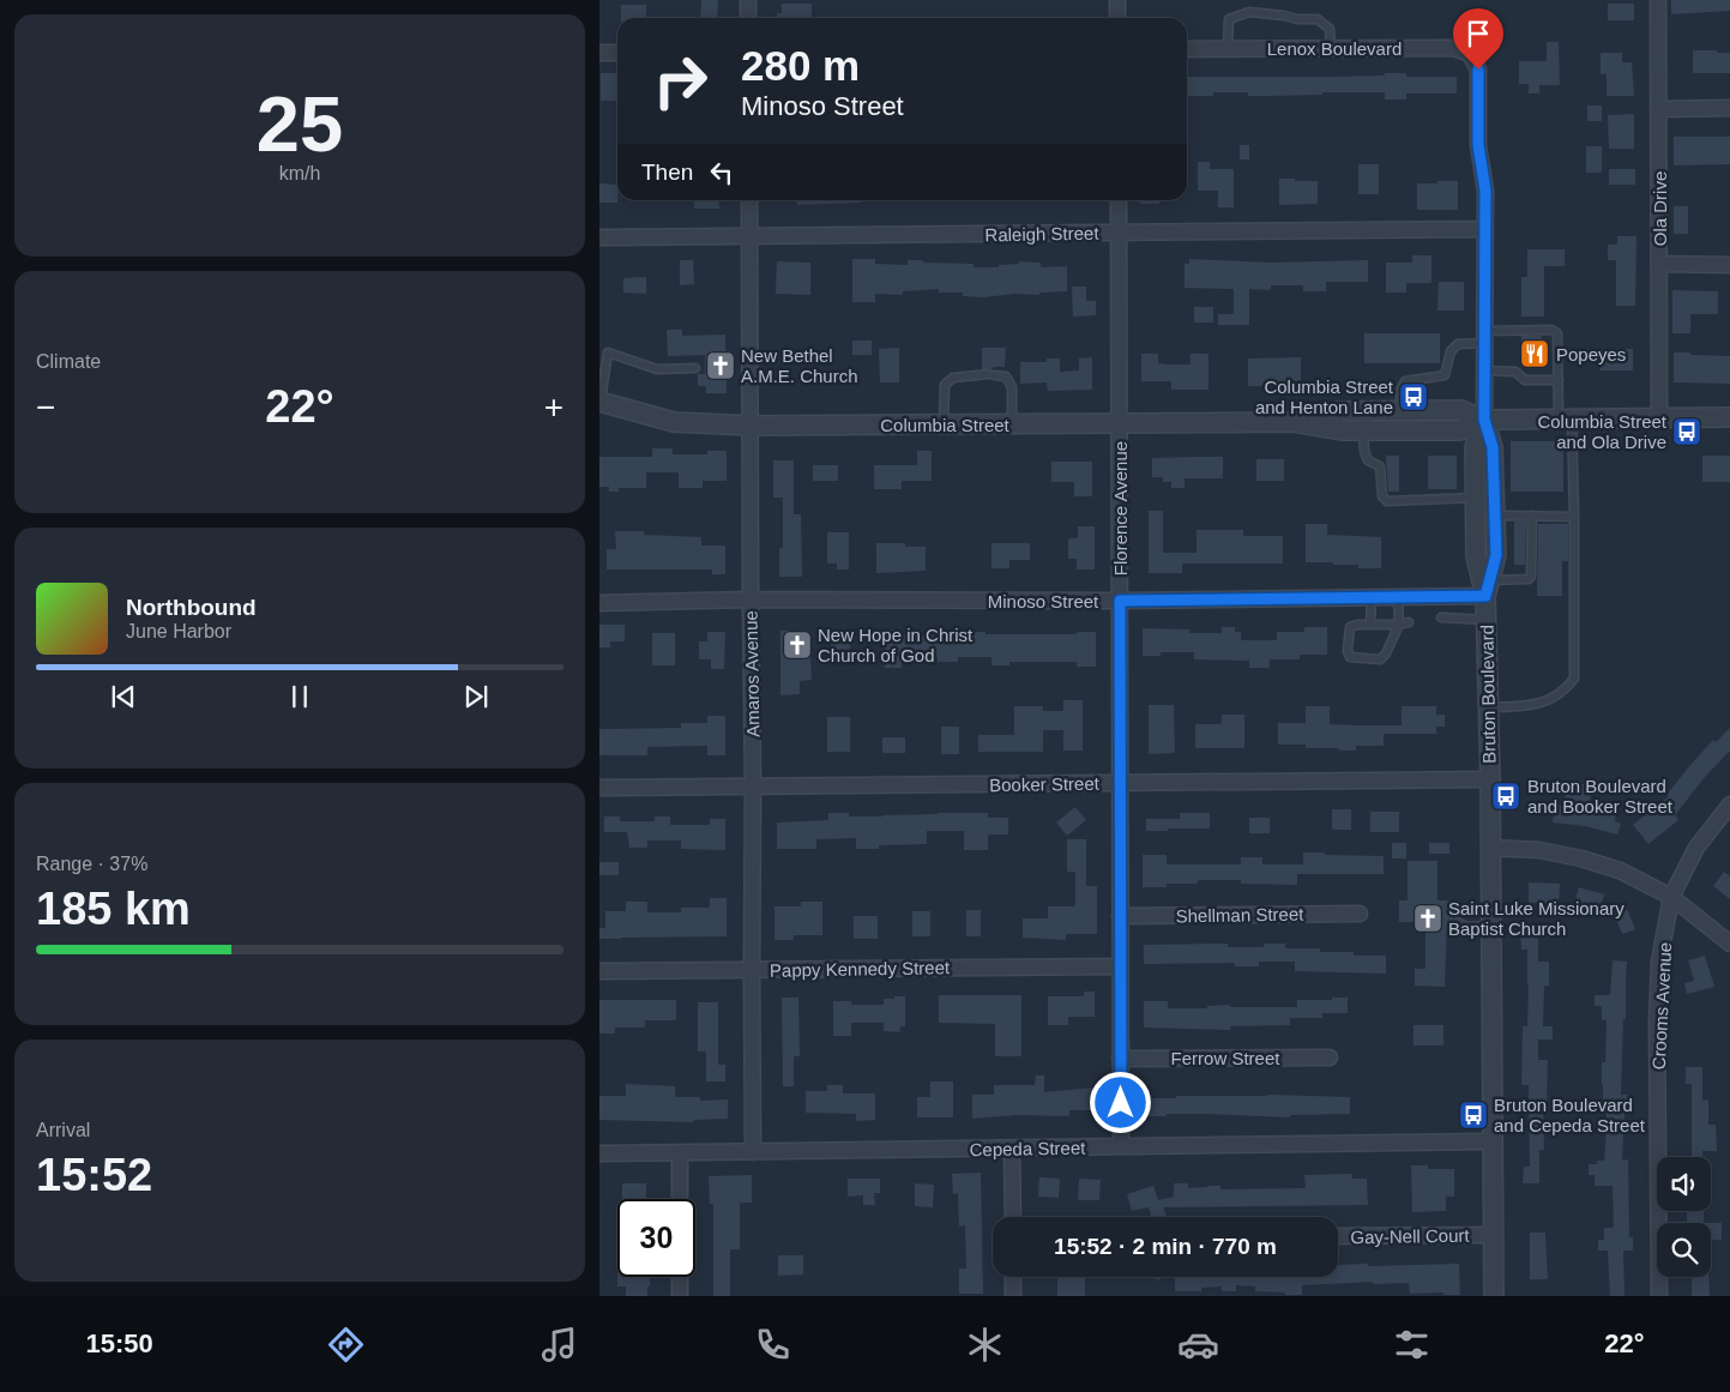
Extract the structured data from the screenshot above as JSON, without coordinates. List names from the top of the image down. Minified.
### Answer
{"streets":{"street":["Lenox Boulevard","Ola Drive","Raleigh Street","Columbia Street","Florence Avenue","Minoso Street","Amaros Avenue","Bruton Boulevard","Booker Street","Shellman Street","Pappy Kennedy Street","Crooms Avenue","Ferrow Street","Cepeda Street","Gay-Nell Court"]},"crossings":[["Lenox Boulevard","Raleigh Street"],["Ola Drive","Columbia Street"],["Raleigh Street","Florence Avenue"],["Raleigh Street","Amaros Avenue"],["Columbia Street","Florence Avenue"],["Columbia Street","Amaros Avenue"],["Columbia Street","Bruton Boulevard"],["Florence Avenue","Minoso Street"],["Florence Avenue","Booker Street"],["Florence Avenue","Shellman Street"],["Florence Avenue","Pappy Kennedy Street"],["Florence Avenue","Ferrow Street"],["Florence Avenue","Cepeda Street"],["Minoso Street","Amaros Avenue"],["Minoso Street","Bruton Boulevard"],["Amaros Avenue","Booker Street"],["Amaros Avenue","Pappy Kennedy Street"],["Amaros Avenue","Cepeda Street"],["Bruton Boulevard","Booker Street"],["Bruton Boulevard","Cepeda Street"],["Bruton Boulevard","Gay-Nell Court"]],"places":{"restaurant":["Popeyes"],"church":["New Bethel A.M.E. Church","New Hope in Christ Church of God","Saint Luke Missionary Baptist Church"],"bus stop":["Columbia Street and Henton Lane","Columbia Street and Ola Drive","Bruton Boulevard and Booker Street","Bruton Boulevard and Cepeda Street"]},"page":{"tile":[["25","km/h"],"Climate",["Range · 37%","185 km"],["Arrival","15:52"]],"turn":["280 m","Minoso Street"],"then":"Then","heat":["−","22°","+"],"song":["Northbound","June Harbor"],"limit":"30","trip":"15:52 · 2 min · 770 m","tabs":["15:50","22°"]}}
